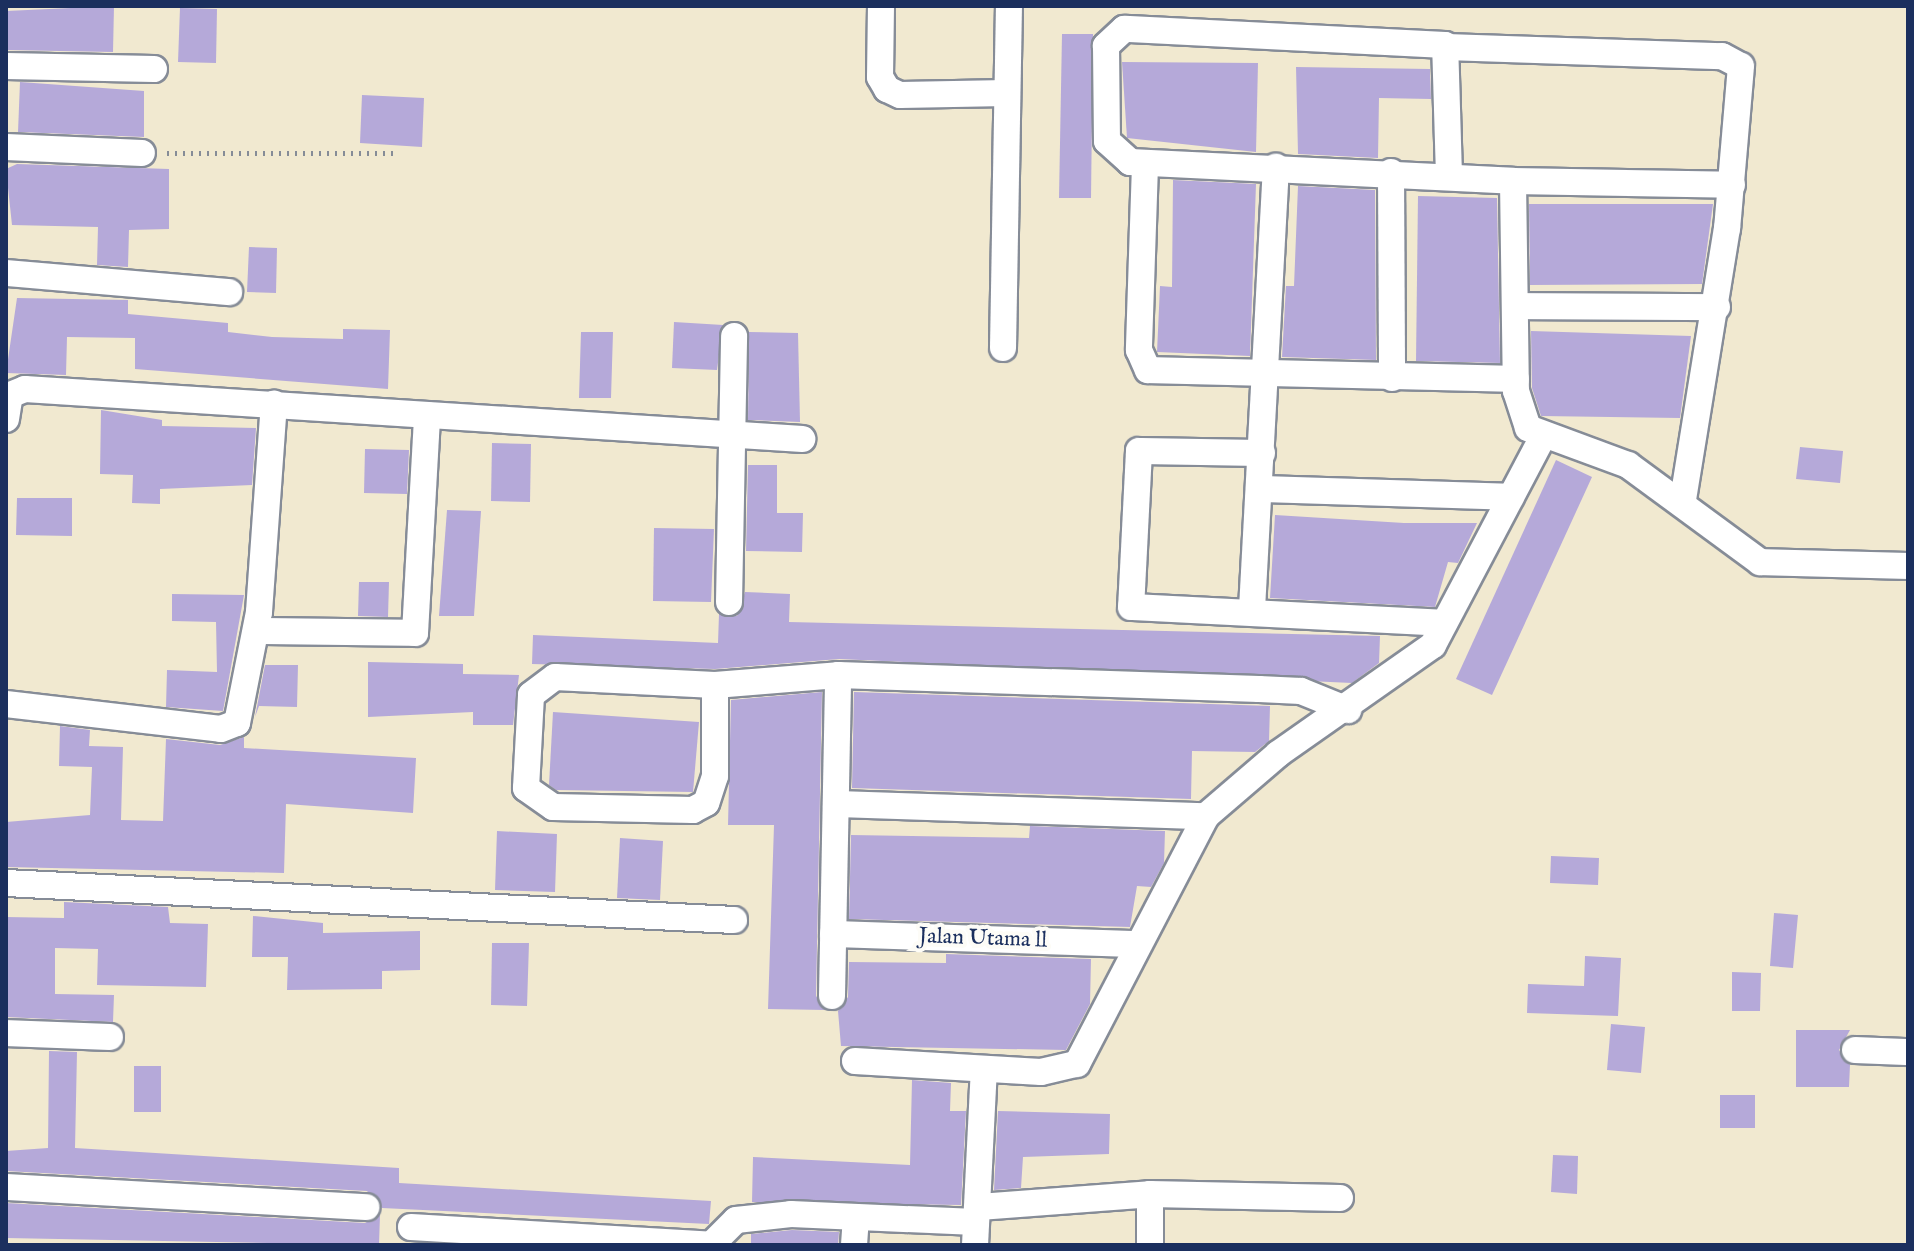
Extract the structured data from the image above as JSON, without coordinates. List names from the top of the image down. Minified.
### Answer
{"streets":{"street":["Jalan Utama ll"]}}
